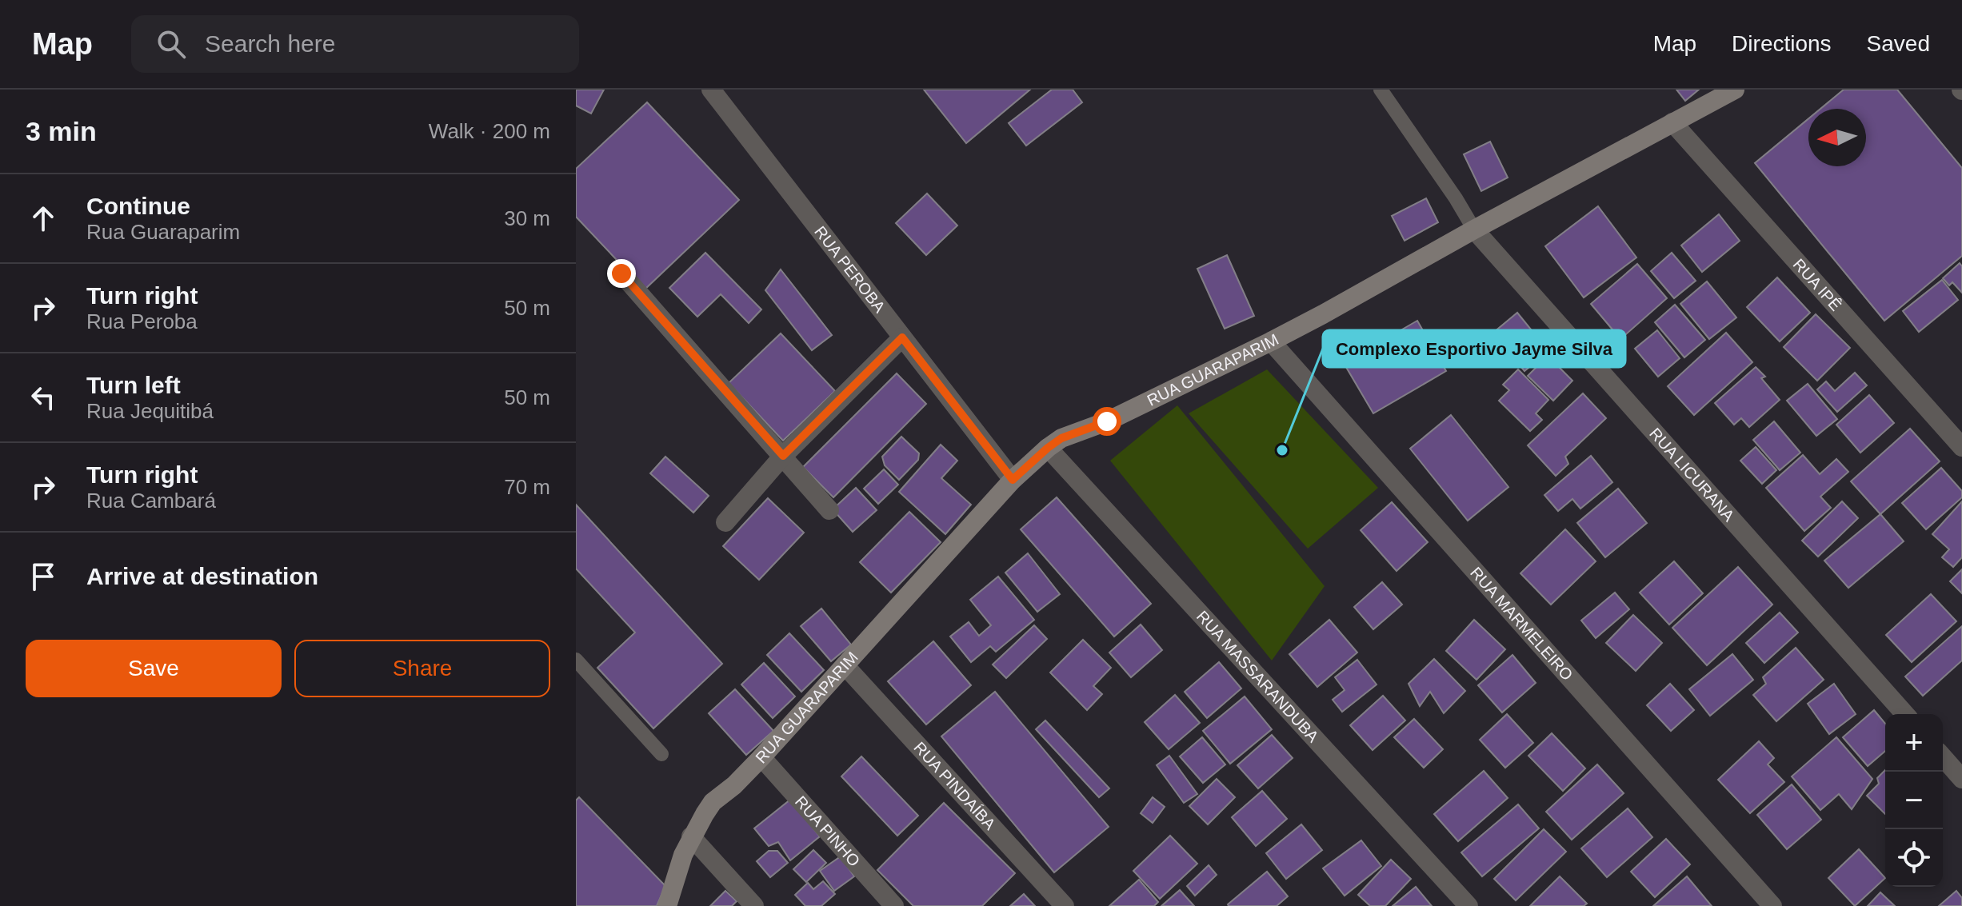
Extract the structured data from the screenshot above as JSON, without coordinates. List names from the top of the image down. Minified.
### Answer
{"streets":{"street":["RUA PEROBA","RUA IPÊ","RUA GUARAPARIM","RUA LICURANA","RUA MARMELEIRO","RUA MASSARANDUBA","RUA PINDAÍBA","RUA PINHO"]},"crossings":[["RUA PEROBA","RUA GUARAPARIM"],["RUA IPÊ","RUA GUARAPARIM"],["RUA GUARAPARIM","RUA LICURANA"],["RUA GUARAPARIM","RUA MARMELEIRO"],["RUA GUARAPARIM","RUA MASSARANDUBA"],["RUA GUARAPARIM","RUA PINDAÍBA"],["RUA GUARAPARIM","RUA PINHO"]],"places":["Complexo Esportivo Jayme Silva"],"north":"left","page":{"header":"Map","search":"Search here","nav":["Map","Directions","Saved"],"heading":["3 min","Walk · 200 m"],"list":[["Continue","Rua Guaraparim","30 m"],["Turn right","Rua Peroba","50 m"],["Turn left","Rua Jequitibá","50 m"],["Turn right","Rua Cambará","70 m"],"Arrive at destination"],"buttons":["Save","Share"],"map_buttons":["+","−"]}}
